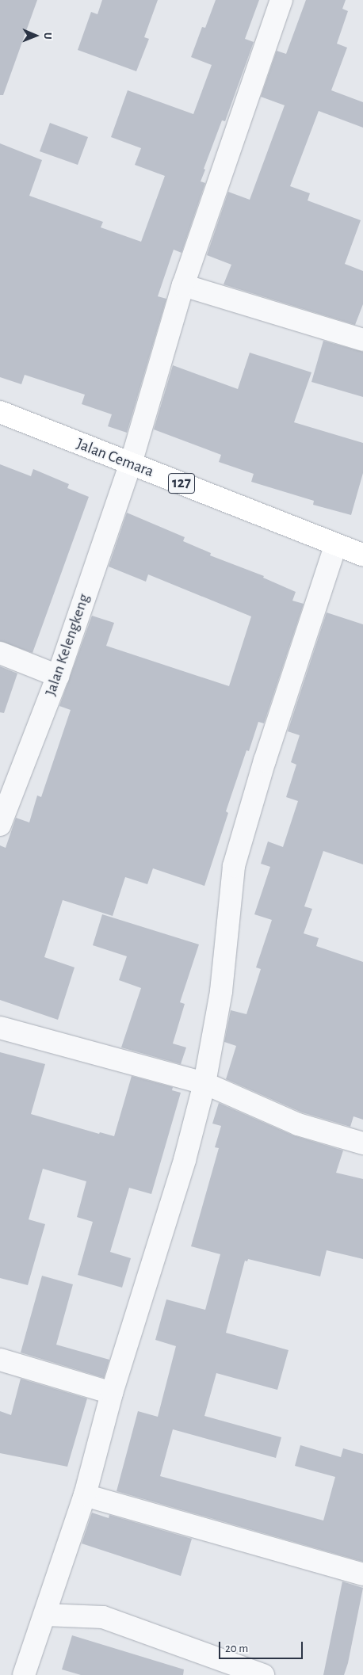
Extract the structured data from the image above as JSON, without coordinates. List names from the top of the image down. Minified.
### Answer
{"streets":{"main road":["Jalan Cemara","127"],"street":["Jalan Kelengkeng"]},"crossings":[["Jalan Cemara","Jalan Kelengkeng"]],"scale_bar":"20 m","north":"right"}
